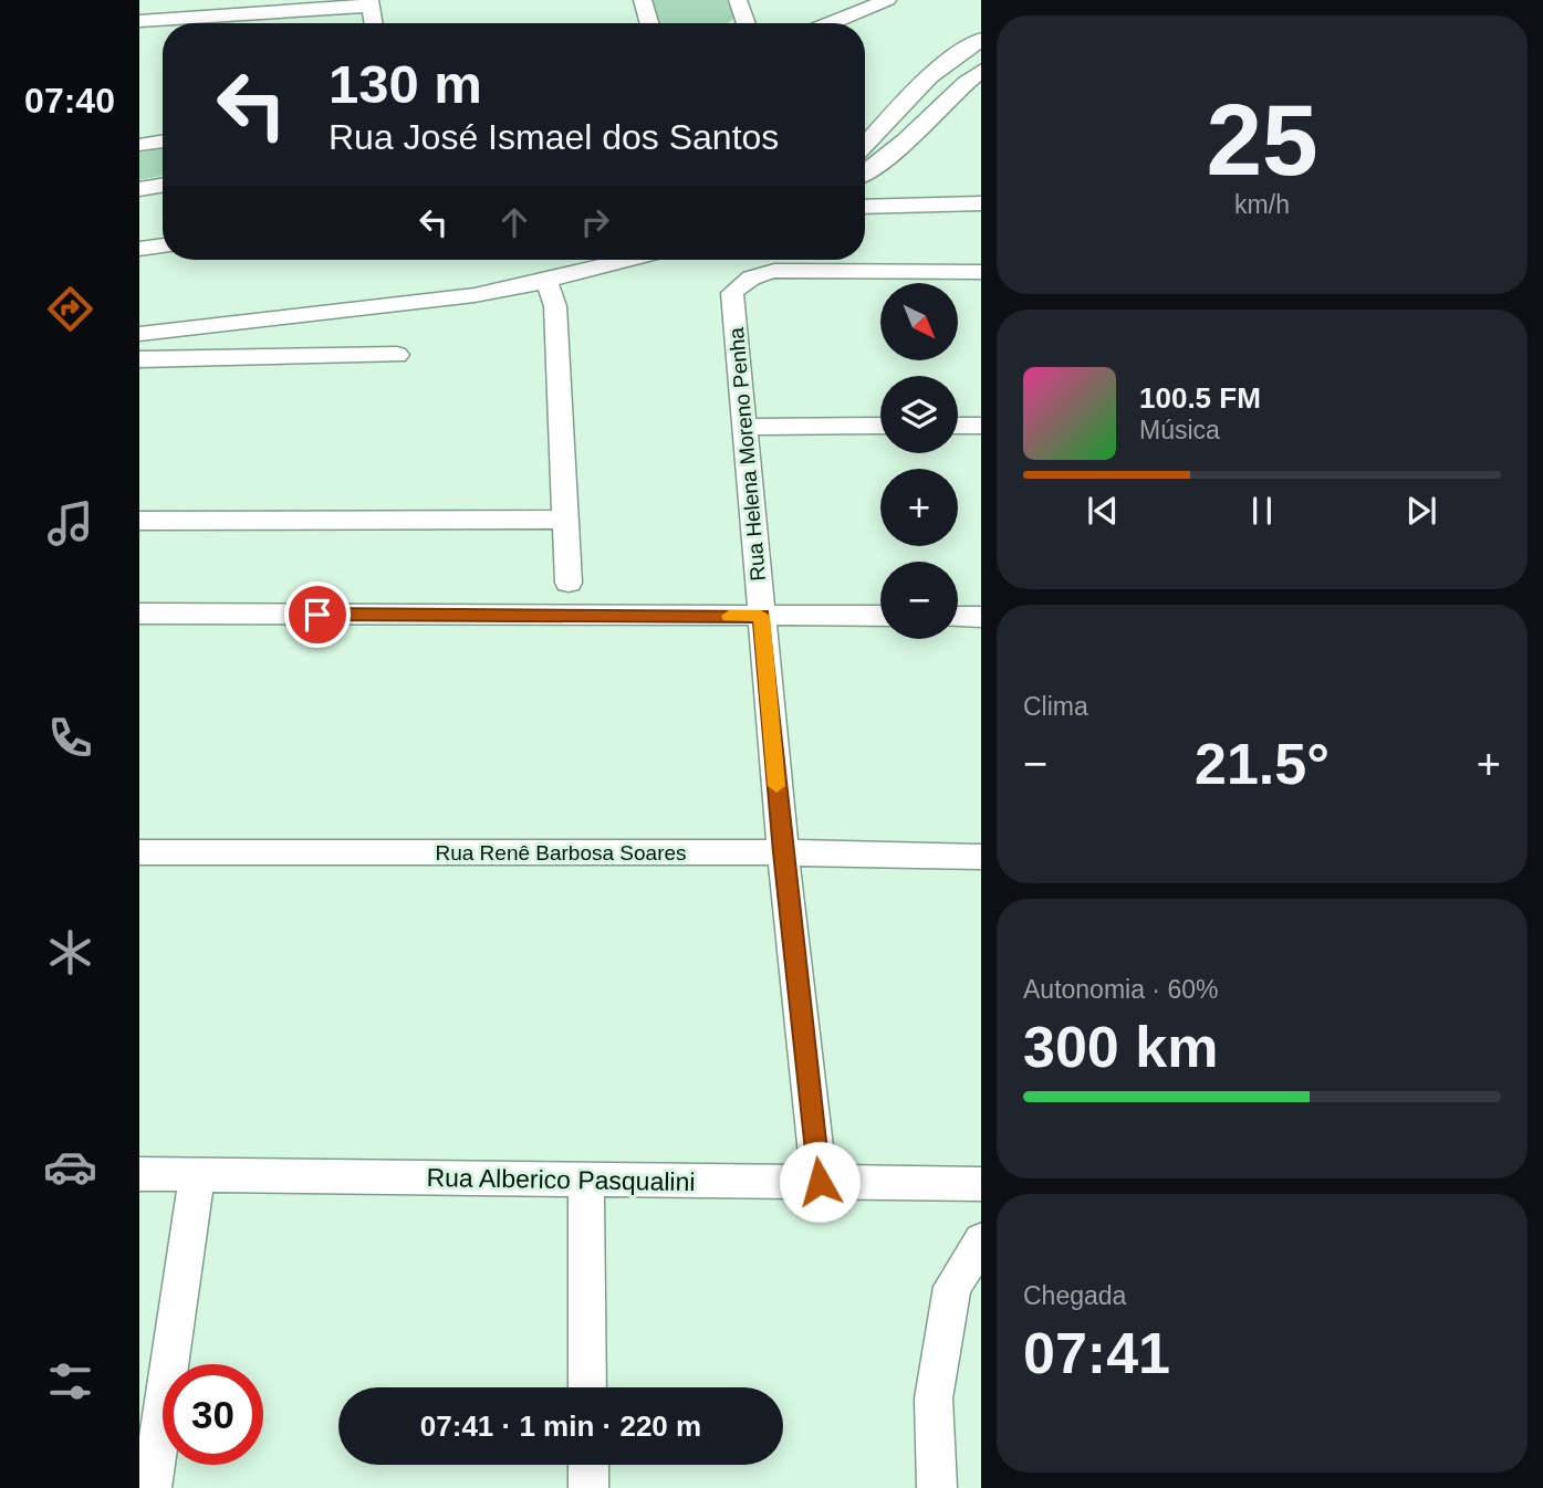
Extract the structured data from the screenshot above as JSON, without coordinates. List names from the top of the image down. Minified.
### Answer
{"streets":{"street":["Rua Helena Moreno Penha","Rua Renê Barbosa Soares","Rua Alberico Pasqualini"]},"crossings":[["Rua Helena Moreno Penha","Rua Renê Barbosa Soares"],["Rua Helena Moreno Penha","Rua Alberico Pasqualini"]],"north":"bottom right","page":{"tabs":"07:40","tile":[["25","km/h"],"Clima",["Autonomia · 60%","300 km"],["Chegada","07:41"]],"turn":["130 m","Rua José Ismael dos Santos"],"map_buttons":["+","−"],"song":["100.5 FM","Música"],"heat":["−","21.5°","+"],"limit":"30","trip":"07:41 · 1 min · 220 m"}}
